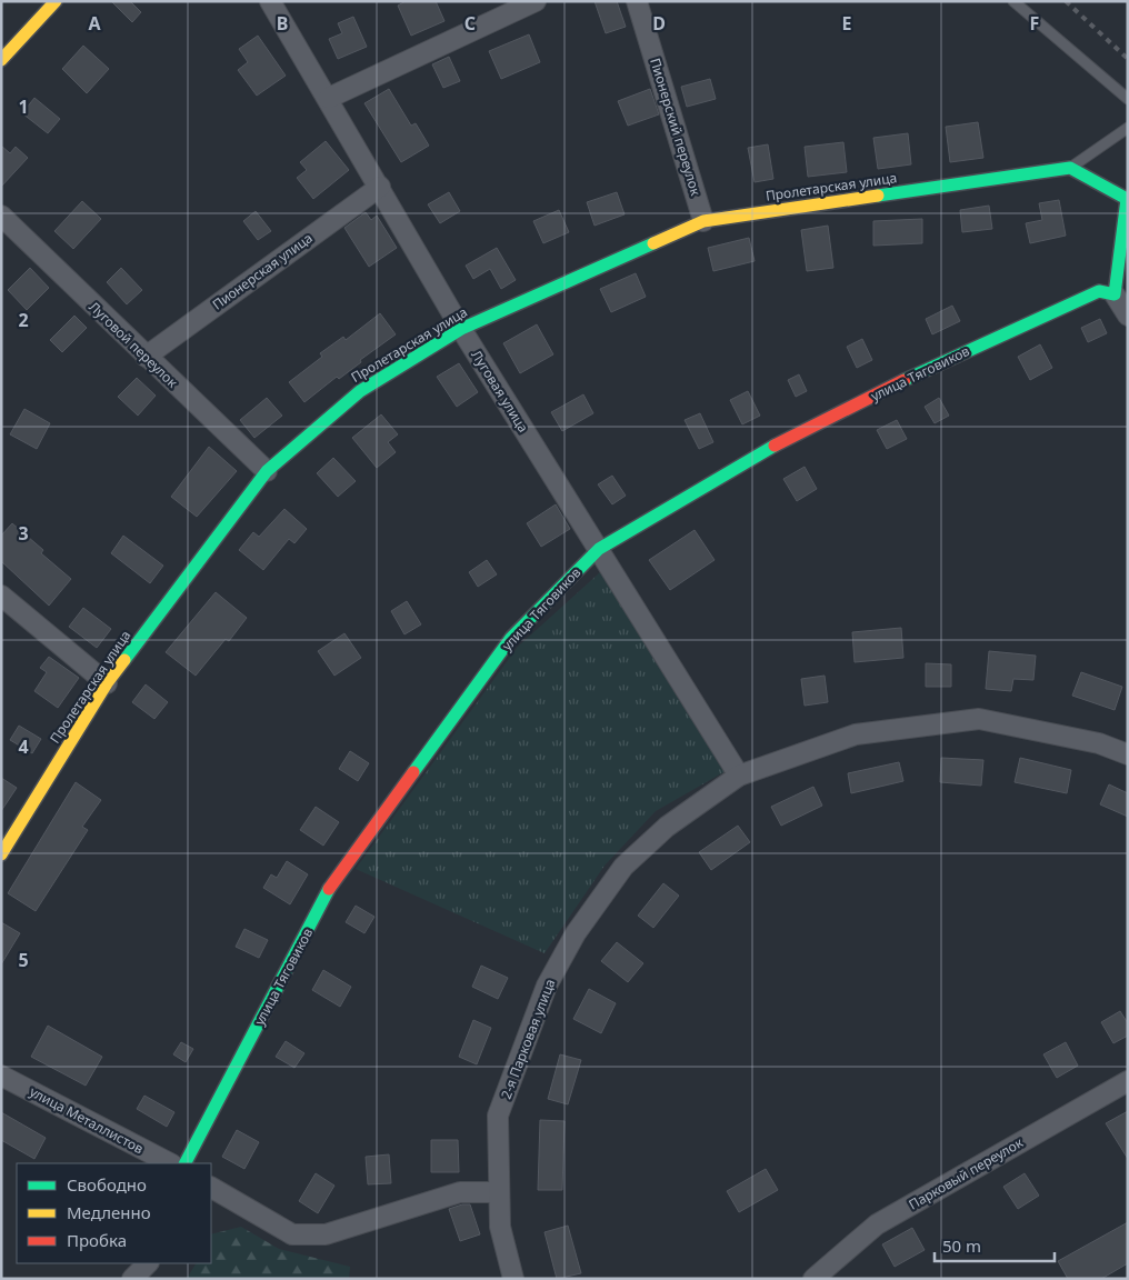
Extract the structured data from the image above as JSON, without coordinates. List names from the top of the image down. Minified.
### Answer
{"streets":{"street":["Пионерский переулок","Пролетарская улица","Пионерская улица","Луговой переулок","улица Тяговиков","Луговая улица","2-я Парковая улица","улица Металлистов","Парковый переулок"]},"crossings":[["Пионерский переулок","Пролетарская улица"],["Пролетарская улица","Луговой переулок"],["Пролетарская улица","Луговая улица"],["Пионерская улица","Луговой переулок"],["Пионерская улица","Луговая улица"],["улица Тяговиков","Луговая улица"],["Луговая улица","2-я Парковая улица"]],"legend":["Свободно","Медленно","Пробка"],"scale_bar":"50 m","grid":{"columns":["A","B","C","D","E","F"],"rows":["1","2","3","4","5"]}}
